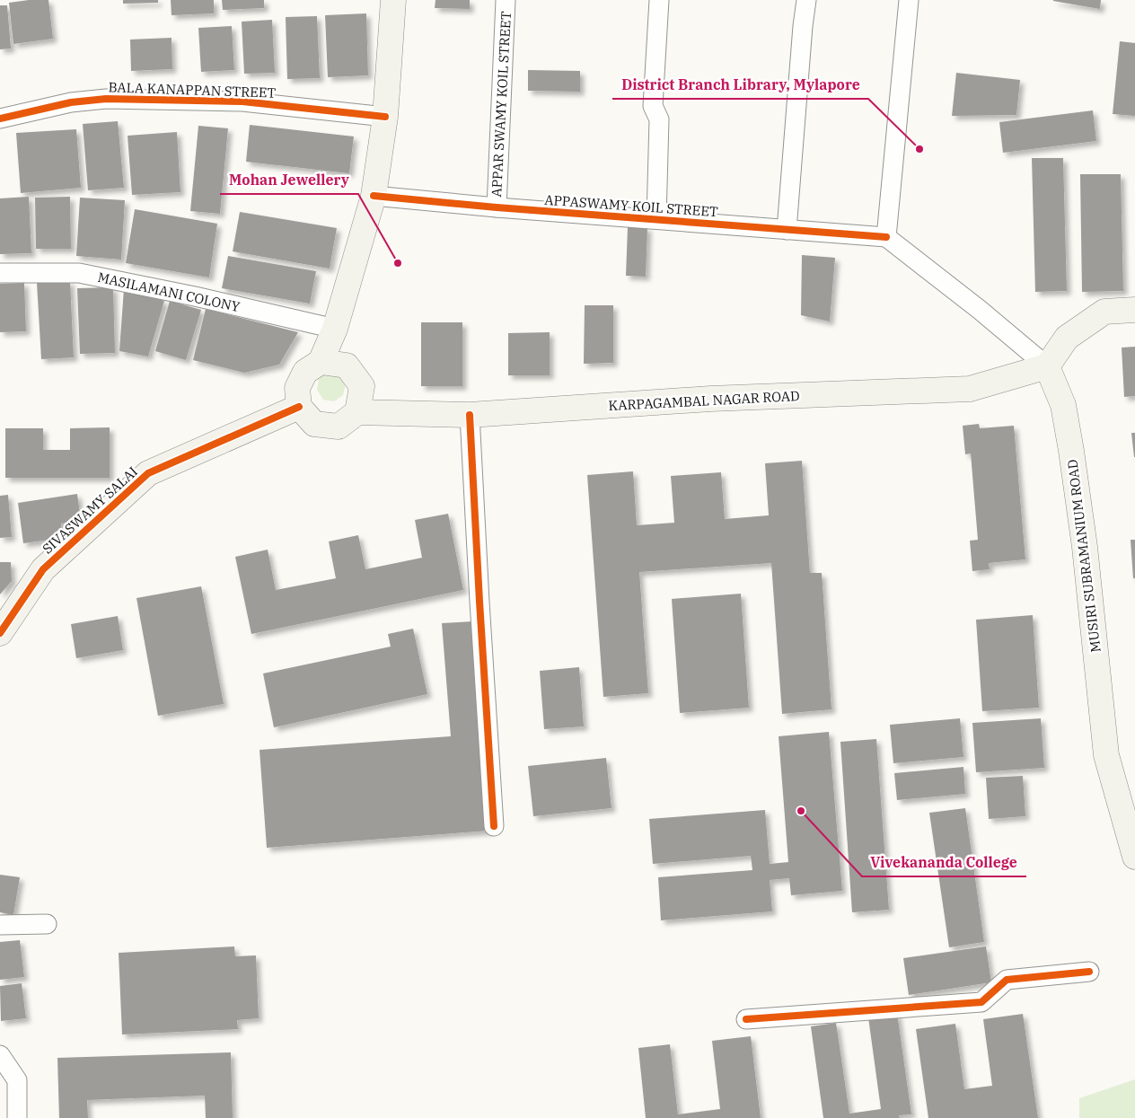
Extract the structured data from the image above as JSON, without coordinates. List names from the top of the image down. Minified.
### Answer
{"streets":{"main road":["KARPAGAMBAL NAGAR ROAD","SIVASWAMY SALAI","MUSIRI SUBRAMANIUM ROAD"],"street":["BALA KANAPPAN STREET","APPAR SWAMY KOIL STREET","APPASWAMY KOIL STREET","MASILAMANI COLONY"]},"crossings":[["APPAR SWAMY KOIL STREET","APPASWAMY KOIL STREET"],["KARPAGAMBAL NAGAR ROAD","SIVASWAMY SALAI"],["KARPAGAMBAL NAGAR ROAD","MUSIRI SUBRAMANIUM ROAD"]],"places":["District Branch Library, Mylapore","Mohan Jewellery","Vivekananda College"]}
